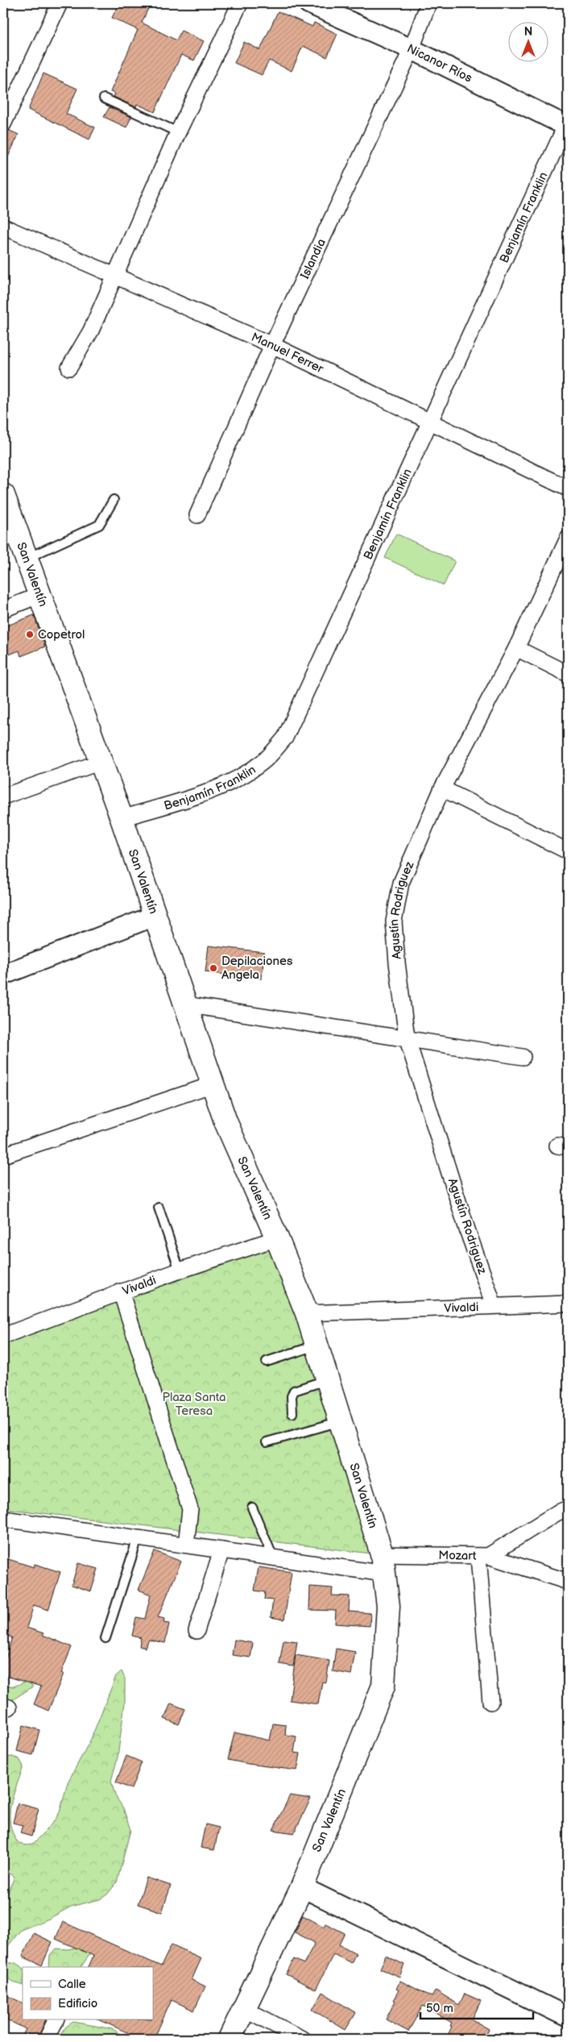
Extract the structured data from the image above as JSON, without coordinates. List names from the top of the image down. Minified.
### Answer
{"streets":{"main road":["San Valentín"],"street":["Nicanor Ríos","Benjamín Franklin","Islandia","Manuel Ferrer","Agustín Rodriguez","Vivaldi","Mozart"]},"crossings":[["Nicanor Ríos","Benjamín Franklin"],["Nicanor Ríos","Islandia"],["Benjamín Franklin","Manuel Ferrer"],["Benjamín Franklin","San Valentín"],["Islandia","Manuel Ferrer"],["San Valentín","Vivaldi"],["San Valentín","Mozart"],["Agustín Rodriguez","Vivaldi"]],"parks":["Plaza Santa Teresa"],"places":["Copetrol","Depilaciones Angela"],"legend":["Calle","Edificio"],"scale_bar":"50 m","north":"top"}
